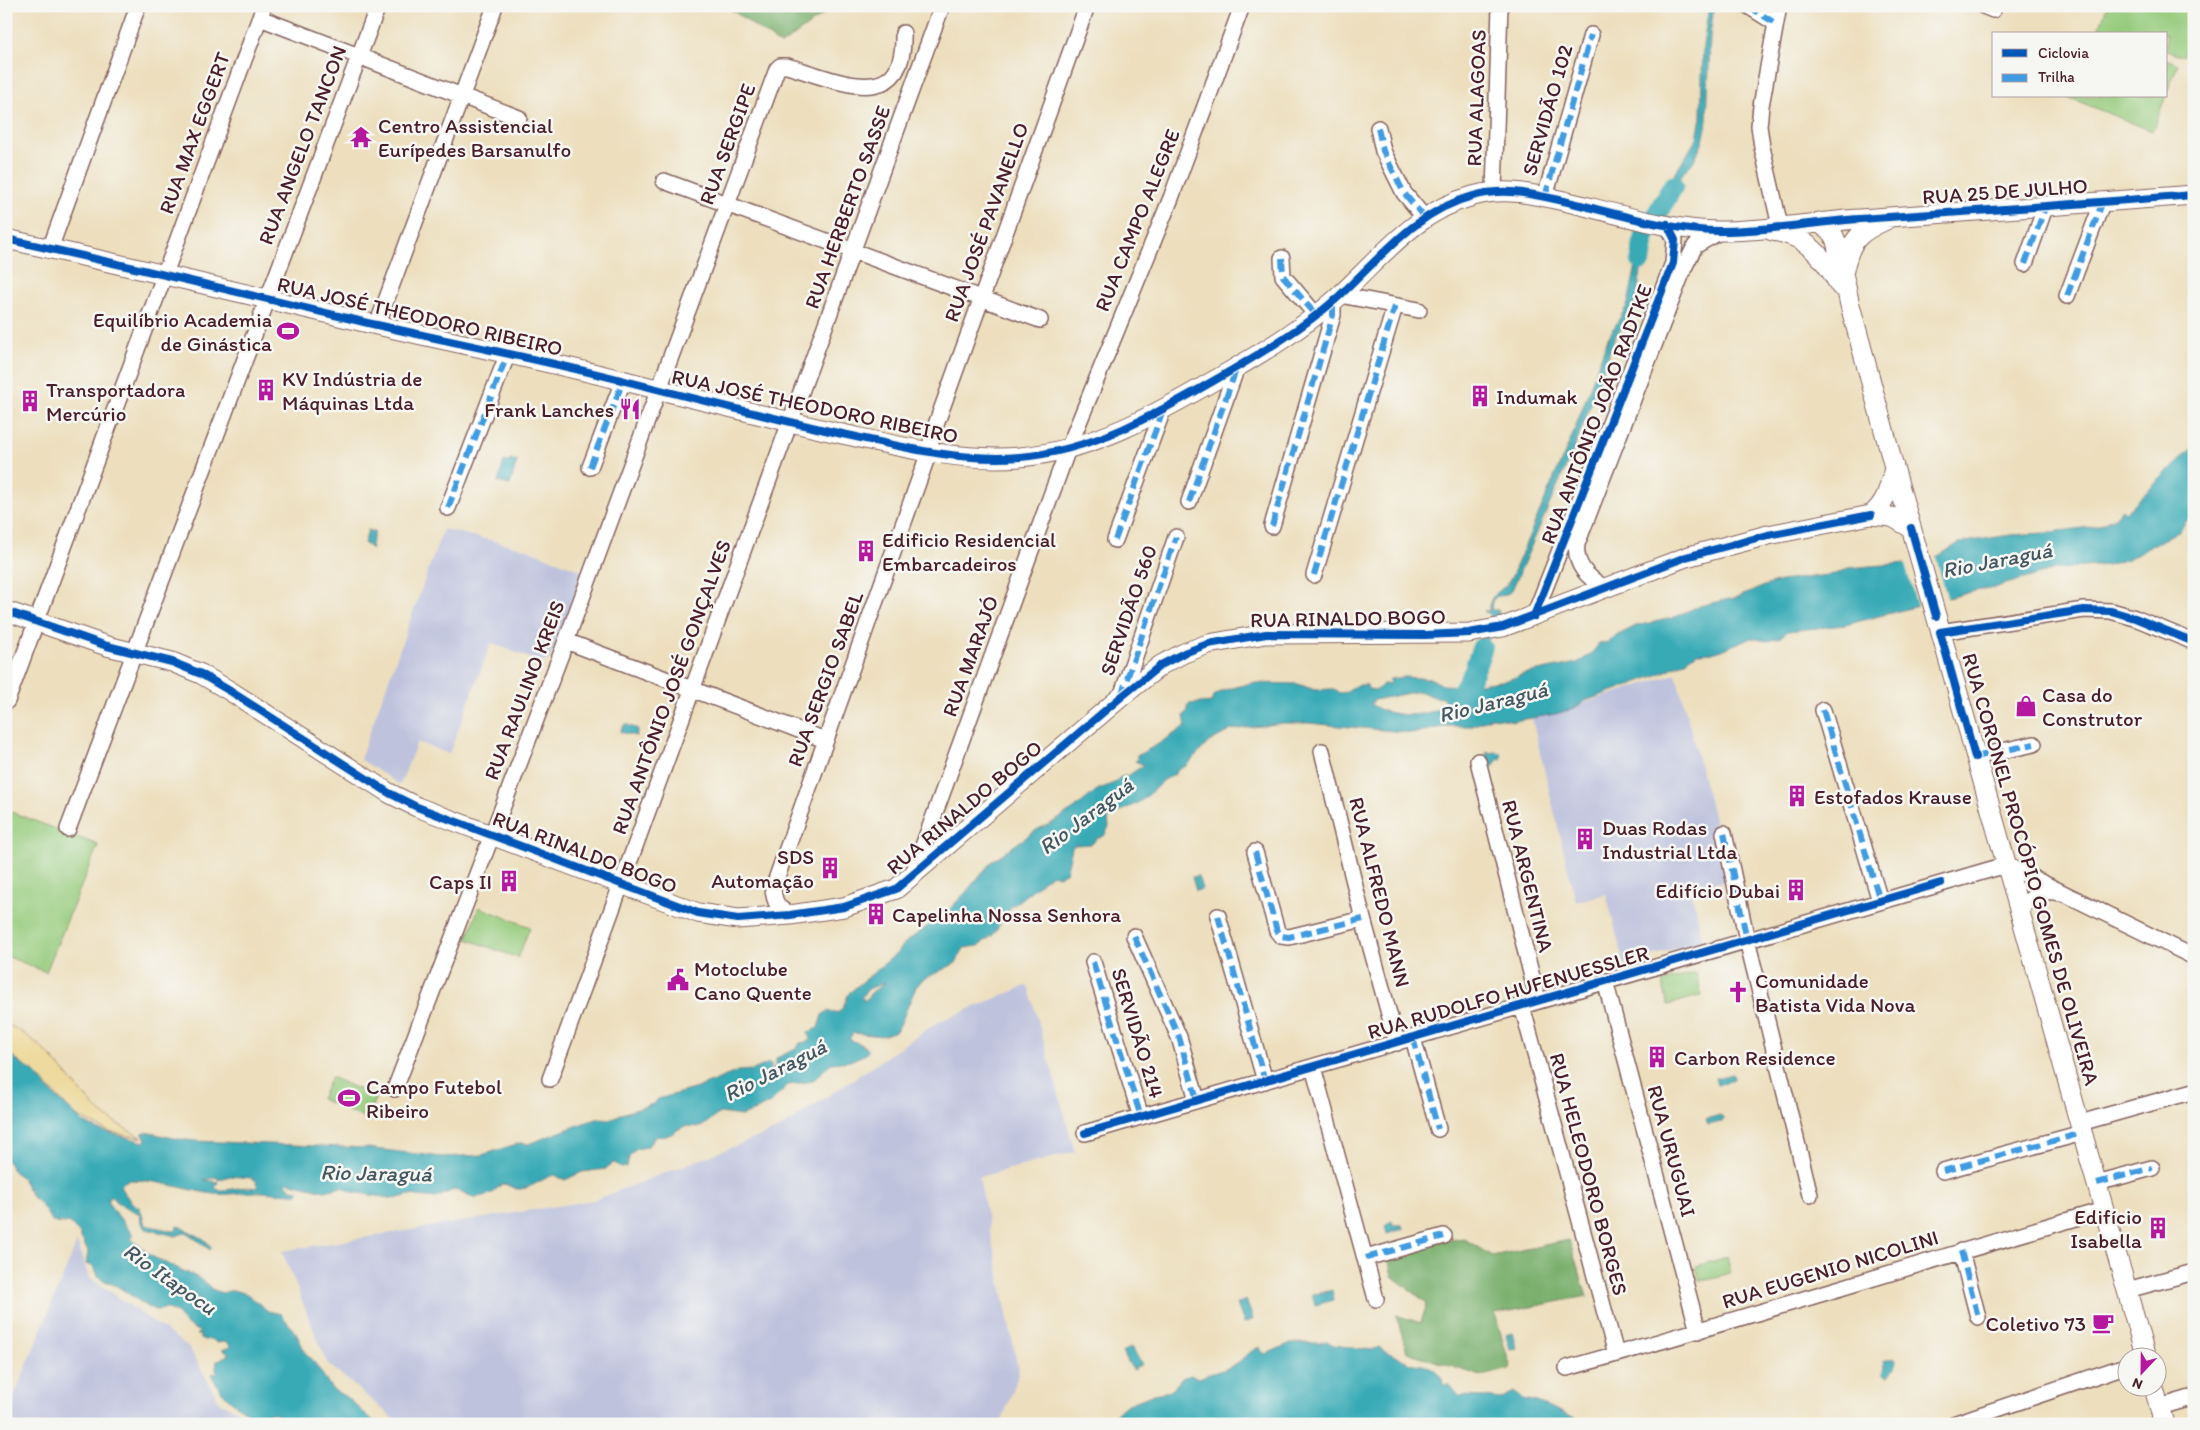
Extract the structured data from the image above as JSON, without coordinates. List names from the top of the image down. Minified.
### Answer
{"streets":{"main road":["RUA 25 DE JULHO","RUA JOSÉ THEODORO RIBEIRO","RUA RINALDO BOGO","RUA CORONEL PROCÓPIO GOMES DE OLIVEIRA"],"street":["RUA ALAGOAS","SERVIDÃO 102","RUA MAX EGGERT","RUA SERGIPE","RUA ANGELO TANCON","RUA HERBERTO SASSE","RUA CAMPO ALEGRE","RUA JOSÉ PAVANELLO","RUA ANTÔNIO JOÃO RADTKE","SERVIDÃO 560","RUA MARAJÓ","RUA SERGIO SABEL","RUA ANTÔNIO JOSÉ GONÇALVES","RUA RAULINO KREIS","RUA ARGENTINA","RUA ALFREDO MANN","RUA RUDOLFO HUFENUESSLER","SERVIDÃO 214","RUA URUGUAI","RUA HELEODORO BORGES","RUA EUGENIO NICOLINI"]},"crossings":[["RUA ALAGOAS","RUA JOSÉ THEODORO RIBEIRO"],["SERVIDÃO 102","RUA JOSÉ THEODORO RIBEIRO"],["RUA MAX EGGERT","RUA JOSÉ THEODORO RIBEIRO"],["RUA MAX EGGERT","RUA RINALDO BOGO"],["RUA SERGIPE","RUA JOSÉ THEODORO RIBEIRO"],["RUA SERGIPE","RUA RAULINO KREIS"],["RUA ANGELO TANCON","RUA JOSÉ THEODORO RIBEIRO"],["RUA ANGELO TANCON","RUA RINALDO BOGO"],["RUA 25 DE JULHO","RUA JOSÉ THEODORO RIBEIRO"],["RUA 25 DE JULHO","RUA CORONEL PROCÓPIO GOMES DE OLIVEIRA"],["RUA HERBERTO SASSE","RUA JOSÉ THEODORO RIBEIRO"],["RUA HERBERTO SASSE","RUA ANTÔNIO JOSÉ GONÇALVES"],["RUA CAMPO ALEGRE","RUA JOSÉ THEODORO RIBEIRO"],["RUA CAMPO ALEGRE","RUA MARAJÓ"],["RUA JOSÉ PAVANELLO","RUA JOSÉ THEODORO RIBEIRO"],["RUA JOSÉ PAVANELLO","RUA SERGIO SABEL"],["RUA JOSÉ THEODORO RIBEIRO","RUA ANTÔNIO JOÃO RADTKE"],["RUA JOSÉ THEODORO RIBEIRO","RUA MARAJÓ"],["RUA JOSÉ THEODORO RIBEIRO","RUA SERGIO SABEL"],["RUA JOSÉ THEODORO RIBEIRO","RUA ANTÔNIO JOSÉ GONÇALVES"],["RUA JOSÉ THEODORO RIBEIRO","RUA RAULINO KREIS"],["RUA JOSÉ THEODORO RIBEIRO","RUA CORONEL PROCÓPIO GOMES DE OLIVEIRA"],["RUA ANTÔNIO JOÃO RADTKE","RUA RINALDO BOGO"],["SERVIDÃO 560","RUA RINALDO BOGO"],["RUA RINALDO BOGO","RUA MARAJÓ"],["RUA RINALDO BOGO","RUA SERGIO SABEL"],["RUA RINALDO BOGO","RUA ANTÔNIO JOSÉ GONÇALVES"],["RUA RINALDO BOGO","RUA RAULINO KREIS"],["RUA RINALDO BOGO","RUA CORONEL PROCÓPIO GOMES DE OLIVEIRA"],["RUA CORONEL PROCÓPIO GOMES DE OLIVEIRA","RUA RUDOLFO HUFENUESSLER"],["RUA CORONEL PROCÓPIO GOMES DE OLIVEIRA","RUA EUGENIO NICOLINI"],["RUA ARGENTINA","RUA RUDOLFO HUFENUESSLER"],["RUA ALFREDO MANN","RUA RUDOLFO HUFENUESSLER"],["RUA RUDOLFO HUFENUESSLER","SERVIDÃO 214"],["RUA RUDOLFO HUFENUESSLER","RUA URUGUAI"],["RUA RUDOLFO HUFENUESSLER","RUA HELEODORO BORGES"],["RUA URUGUAI","RUA EUGENIO NICOLINI"],["RUA HELEODORO BORGES","RUA EUGENIO NICOLINI"]],"water":["Rio Jaraguá","Rio Itapocu"],"places":{"temple":["Centro Assistencial Eurípedes Barsanulfo"],"sports":["Equilíbrio Academia de Ginástica","Campo Futebol Ribeiro"],"building":["KV Indústria de Máquinas Ltda","Indumak","Transportadora Mercúrio","Edificio Residencial Embarcadeiros","Estofados Krause","Duas Rodas Industrial Ltda","SDS Automação","Caps II","Edifício Dubai","Capelinha Nossa Senhora","Carbon Residence","Edifício Isabella"],"restaurant":["Frank Lanches"],"shop":["Casa do Construtor"],"public building":["Motoclube Cano Quente"],"church":["Comunidade Batista Vida Nova"],"cafe":["Coletivo 73"]},"legend":["Ciclovia","Trilha"],"north":"bottom"}
